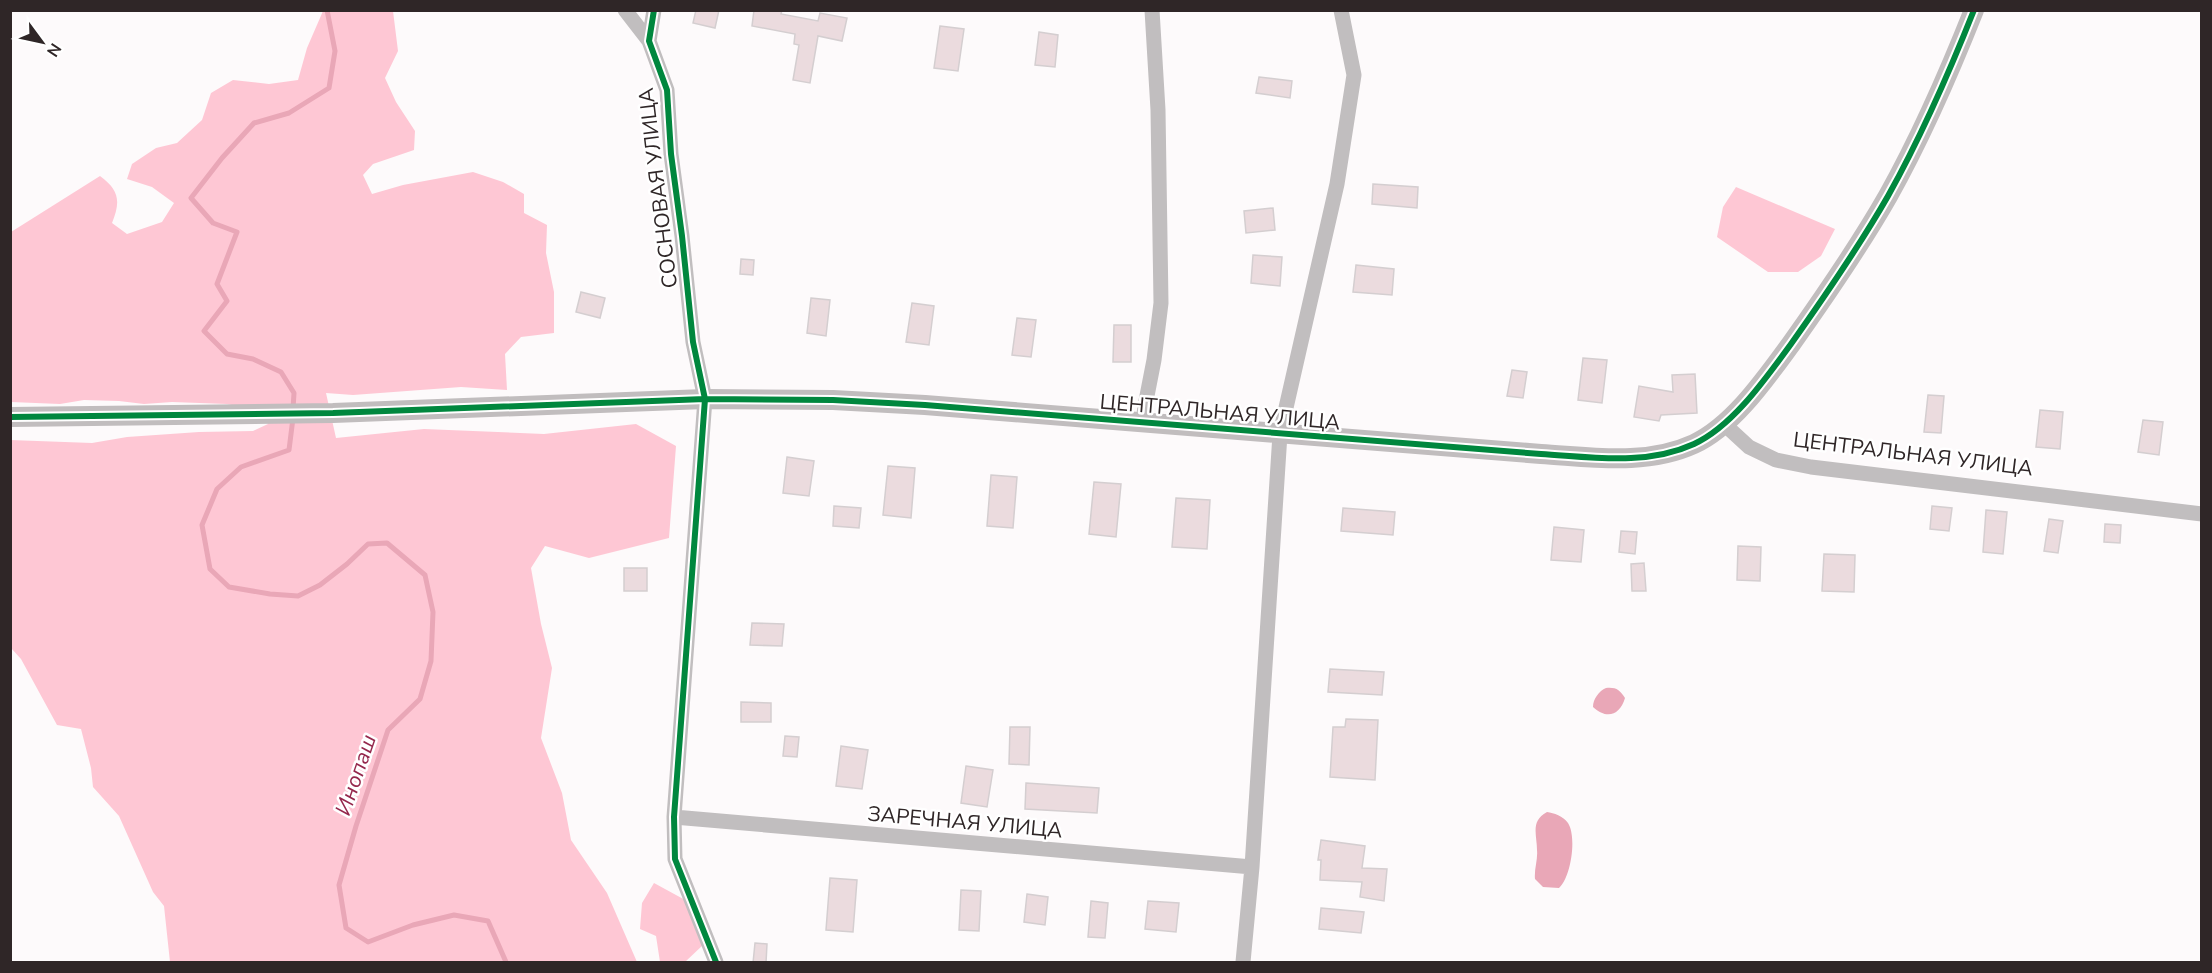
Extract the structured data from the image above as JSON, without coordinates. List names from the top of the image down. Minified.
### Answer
{"streets":{"street":["СОСНОВАЯ УЛИЦА","ЦЕНТРАЛЬНАЯ УЛИЦА","ЗАРЕЧНАЯ УЛИЦА"]},"crossings":[["СОСНОВАЯ УЛИЦА","ЦЕНТРАЛЬНАЯ УЛИЦА"],["СОСНОВАЯ УЛИЦА","ЗАРЕЧНАЯ УЛИЦА"]],"water":["Инопаш"],"north":"bottom right"}
